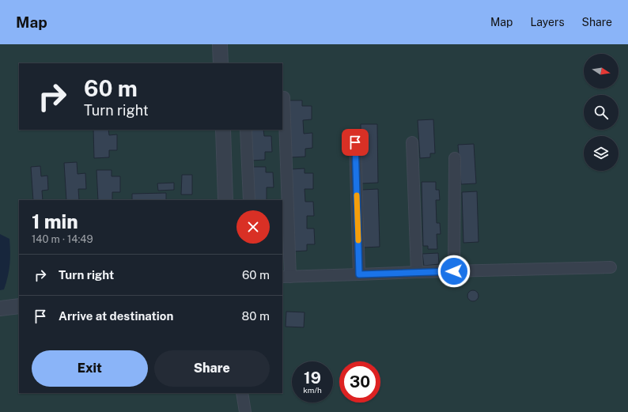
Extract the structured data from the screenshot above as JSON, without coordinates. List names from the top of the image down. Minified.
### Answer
{"north":"right","page":{"header":"Map","nav":["Map","Layers","Share"],"turn":["60 m","Turn right"],"heading":["1 min","140 m · 14:49"],"list":[{"name":"Turn right","value":"60 m"},{"name":"Arrive at destination","value":"80 m"}],"buttons":["Exit","Share"],"speed":"19 km/h","limit":"30"}}
